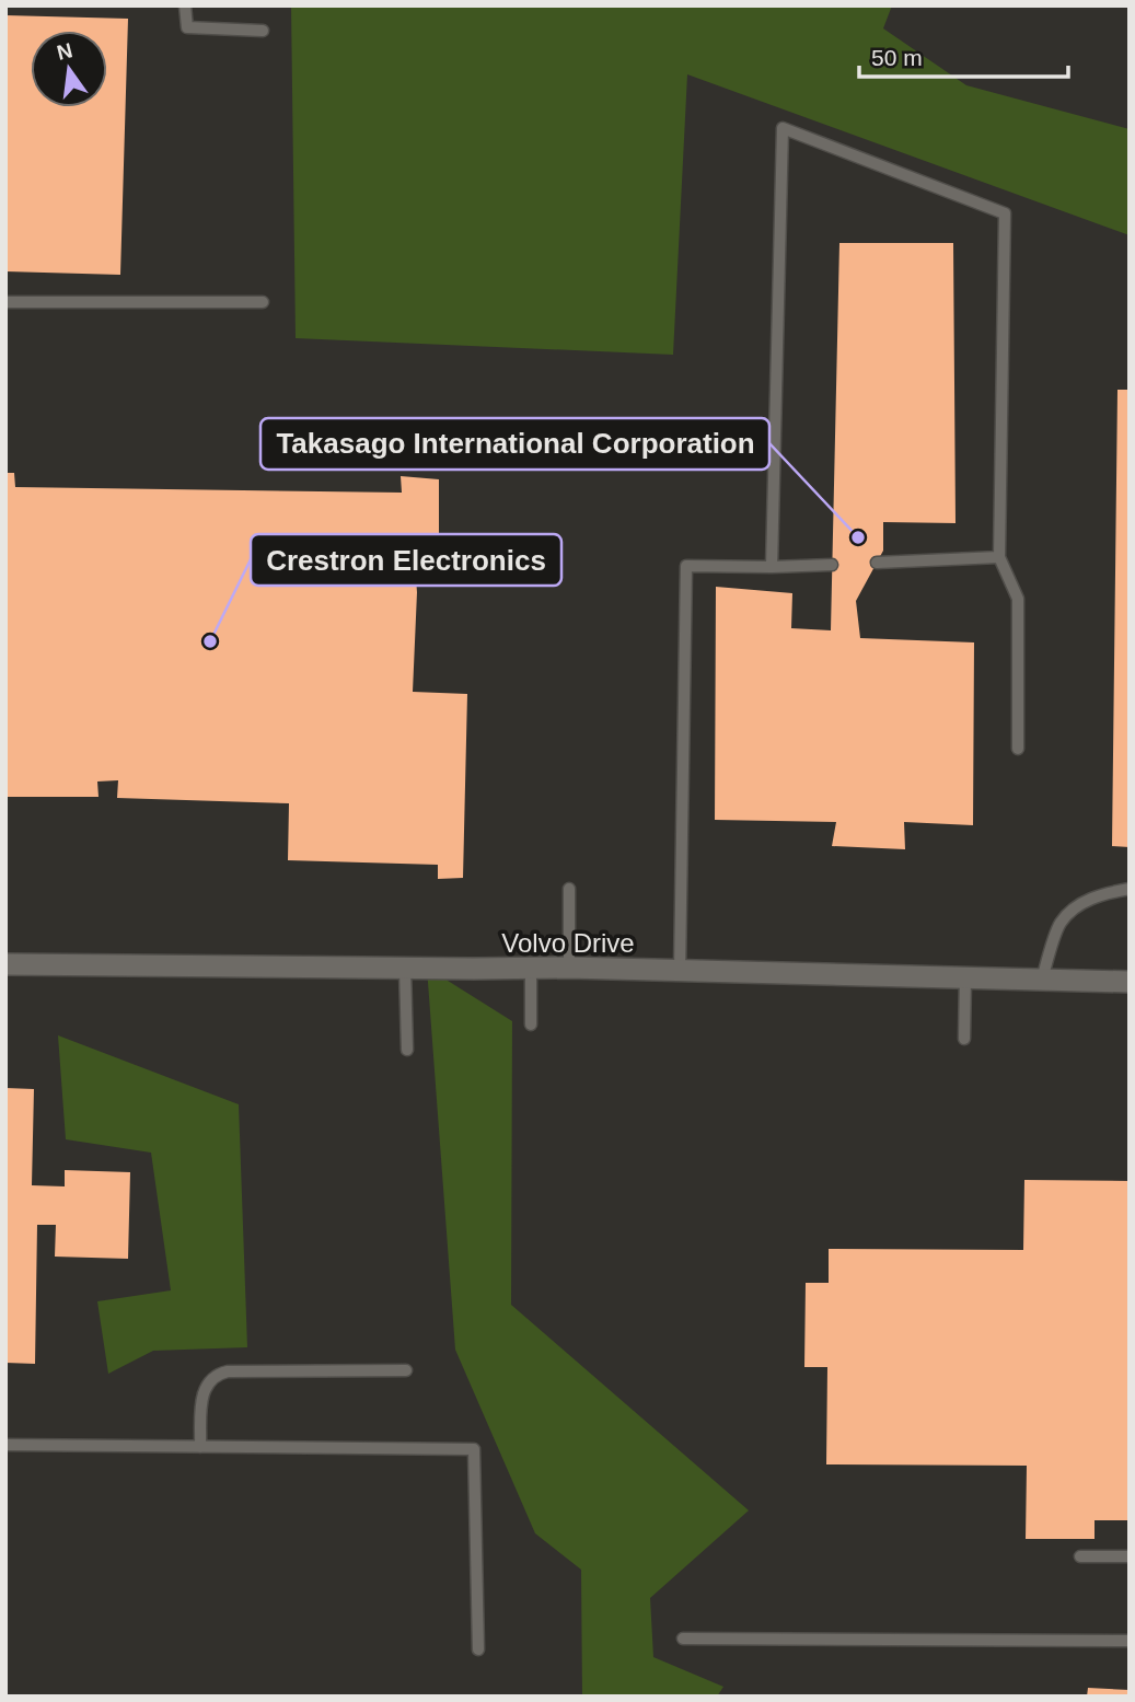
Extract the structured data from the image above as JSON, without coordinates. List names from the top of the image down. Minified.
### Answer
{"streets":{"street":["Volvo Drive"]},"places":["Takasago International Corporation","Crestron Electronics"],"scale_bar":"50 m","north":"top"}
